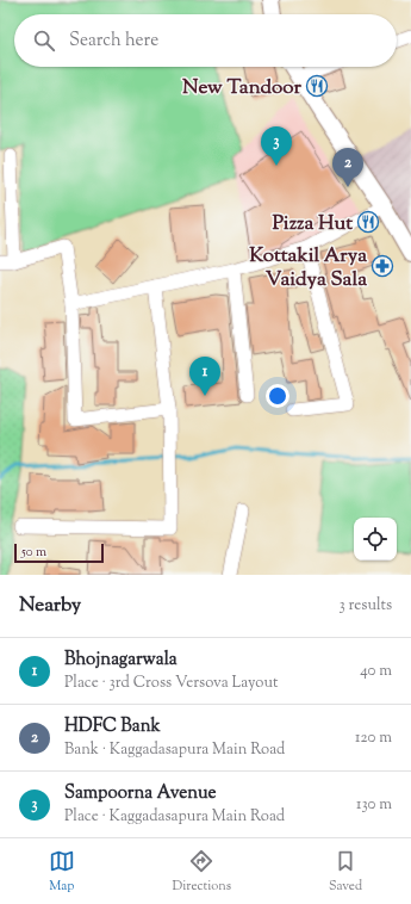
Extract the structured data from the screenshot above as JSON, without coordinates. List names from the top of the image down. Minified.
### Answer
{"places":{"restaurant":["New Tandoor","Pizza Hut"],"pharmacy":["Kottakil Arya Vaidya Sala"]},"scale_bar":"50 m","page":{"search":"Search here","pins":["3","2","1"],"scale":"50 m","heading":["Nearby","3 results"],"list":[{"mark":"1","name":"Bhojnagarwala","note":"Place · 3rd Cross Versova Layout","value":"40 m"},{"mark":"2","name":"HDFC Bank","note":"Bank · Kaggadasapura Main Road","value":"120 m"},{"mark":"3","name":"Sampoorna Avenue","note":"Place · Kaggadasapura Main Road","value":"130 m"}],"nav":["Map","Directions","Saved"]}}
